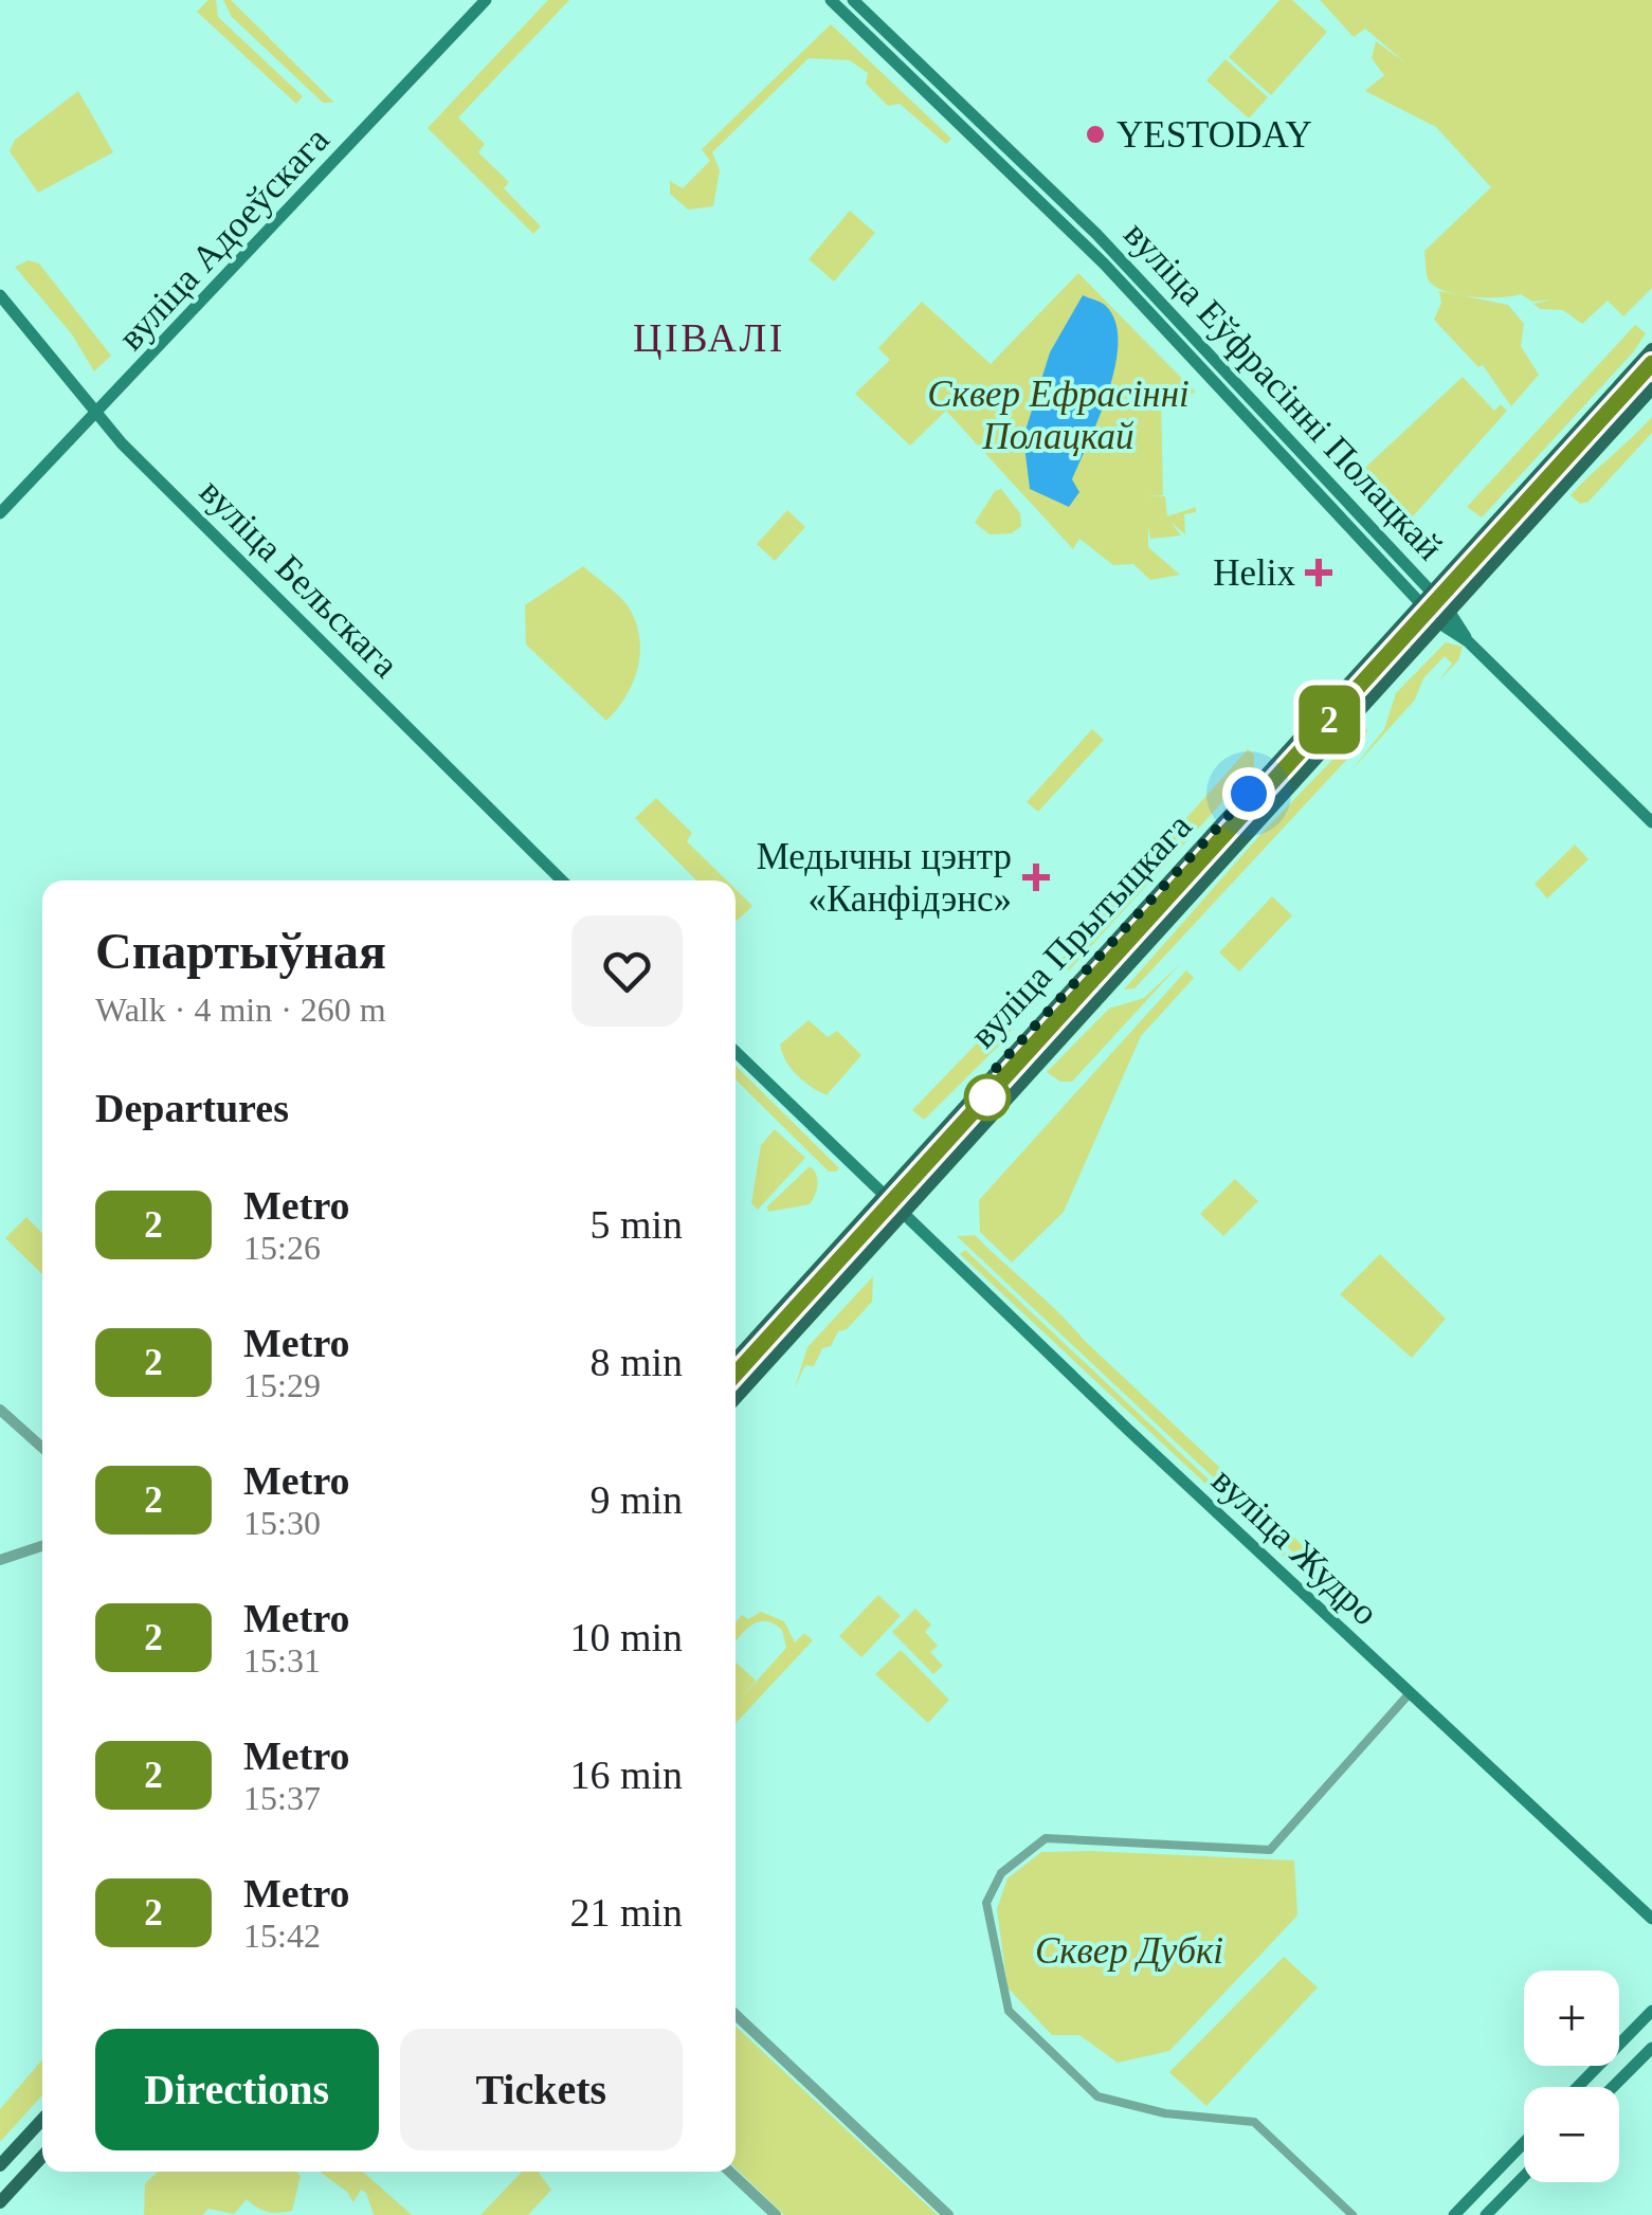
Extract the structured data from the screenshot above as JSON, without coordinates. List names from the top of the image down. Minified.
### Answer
{"streets":{"main road":["вуліца Адоеўскага","вуліца Еўфрасінні Полацкай","вуліца Бельскага","вуліца Прытыцкага","вуліца Жудро"]},"crossings":[["вуліца Адоеўскага","вуліца Бельскага"],["вуліца Еўфрасінні Полацкай","вуліца Прытыцкага"],["вуліца Прытыцкага","вуліца Жудро"]],"districts":["ЦІВАЛІ"],"parks":["Сквер Ефрасінні Полацкай","Сквер Дубкі"],"places":{"other":["YESTODAY"],"health":["Helix","Медычны цэнтр «Канфідэнс»"]},"lines":["metro line 2"],"page":{"on_map":"2","heading":[["Спартыўная","Walk · 4 min · 260 m"],"Departures"],"list":[{"mark":"2","name":"Metro","note":"15:26","value":"5 min"},{"mark":"2","name":"Metro","note":"15:29","value":"8 min"},{"mark":"2","name":"Metro","note":"15:30","value":"9 min"},{"mark":"2","name":"Metro","note":"15:31","value":"10 min"},{"mark":"2","name":"Metro","note":"15:37","value":"16 min"},{"mark":"2","name":"Metro","note":"15:42","value":"21 min"}],"map_buttons":["+","−"],"buttons":["Directions","Tickets"]}}
